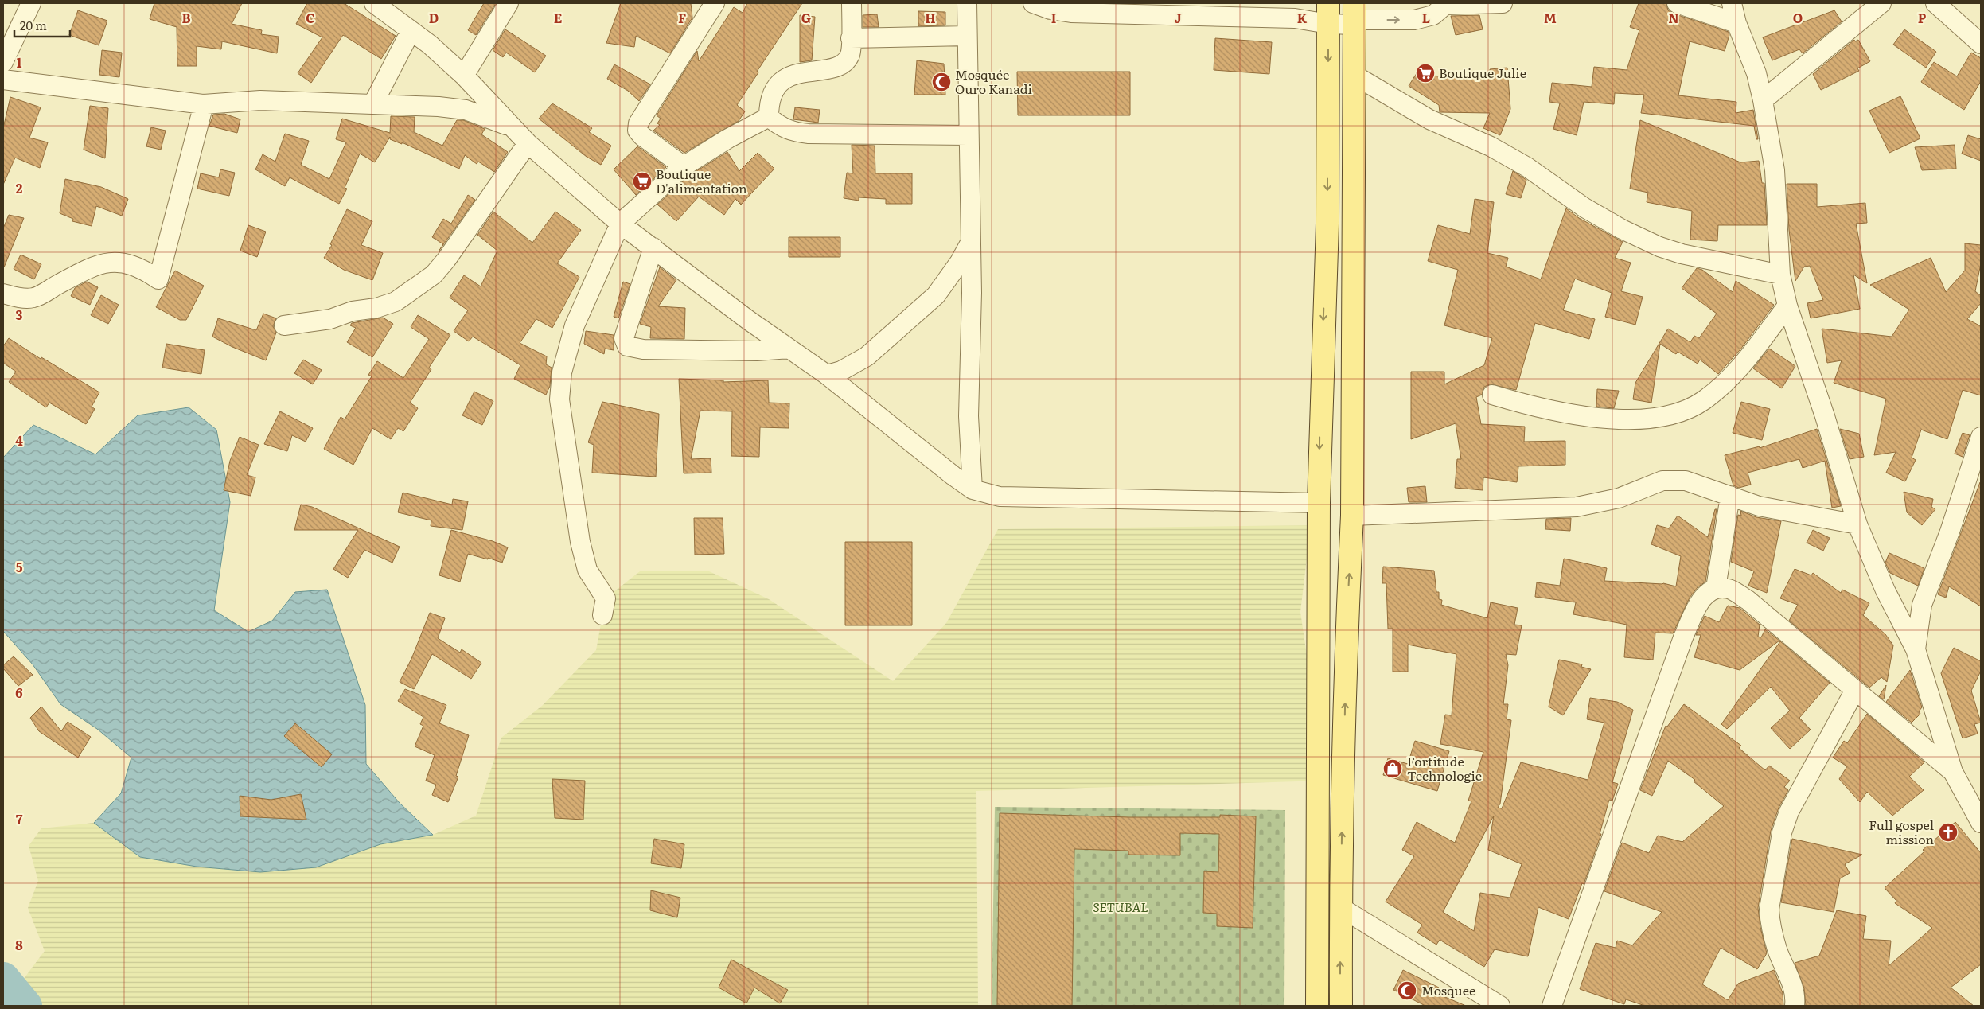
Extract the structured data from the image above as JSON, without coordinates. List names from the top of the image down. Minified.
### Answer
{"parks":["SETUBAL"],"places":{"supermarket":["Boutique Julie","Boutique D'alimentation"],"mosque":["Mosquée Ouro Kanadi","Mosquee"],"shop":["Fortitude Technologie"],"church":["Full gospel mission"]},"scale_bar":"20 m","grid":{"columns":["B","C","D","E","F","G","H","I","J","K","L","M","N","O","P"],"rows":["1","2","3","4","5","6","7","8"]}}
